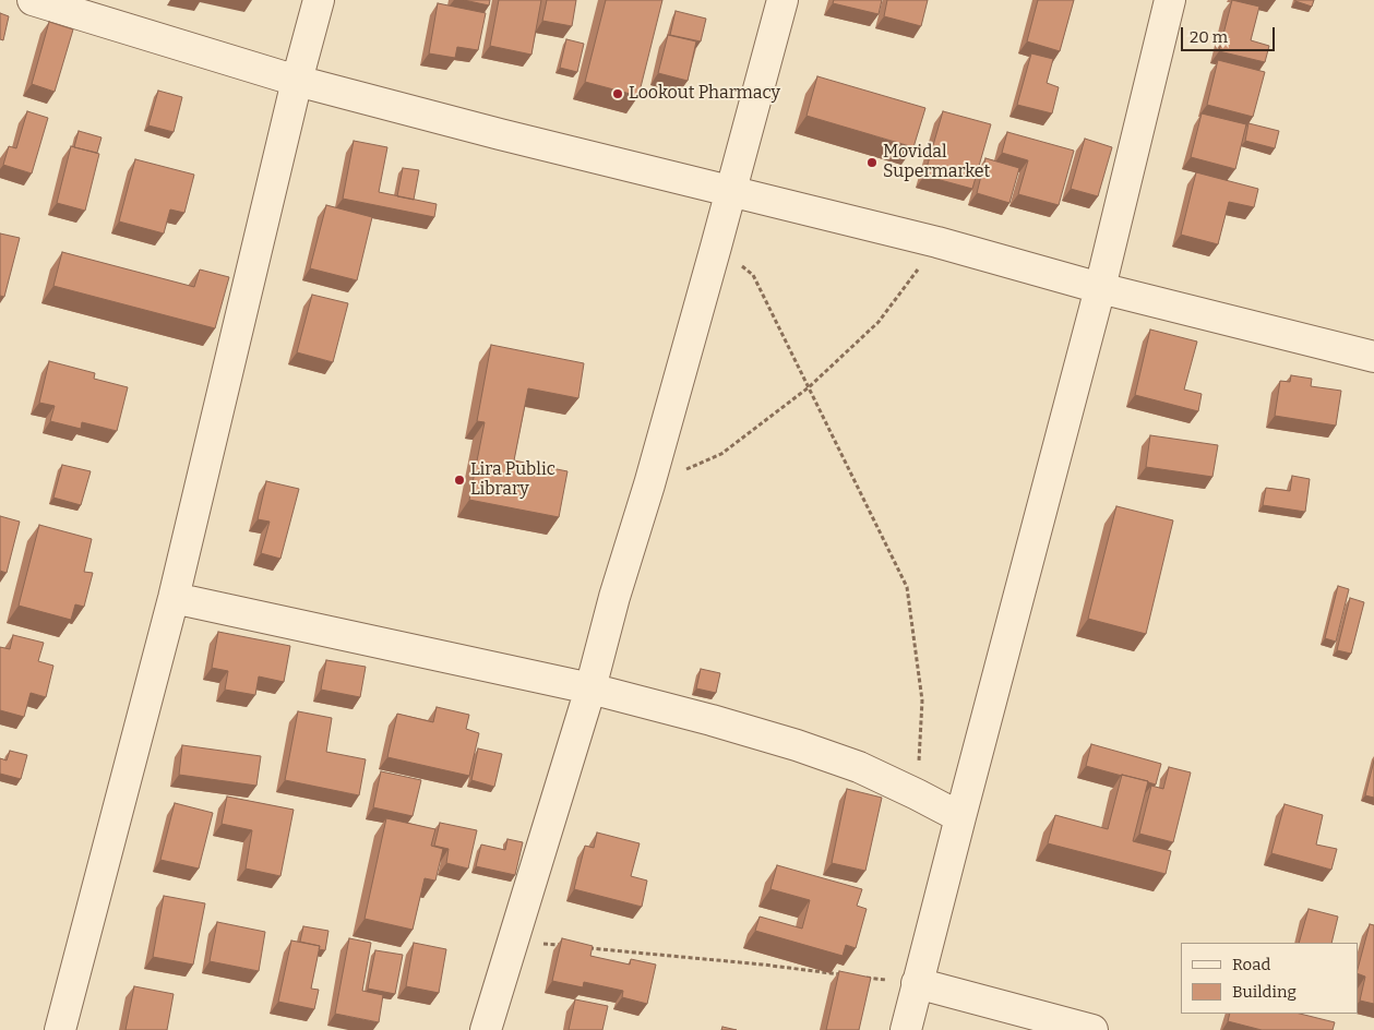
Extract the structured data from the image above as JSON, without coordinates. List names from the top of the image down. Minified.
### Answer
{"places":["Lookout Pharmacy","Movidal Supermarket","Lira Public Library"],"legend":["Road","Building"],"scale_bar":"20 m"}
